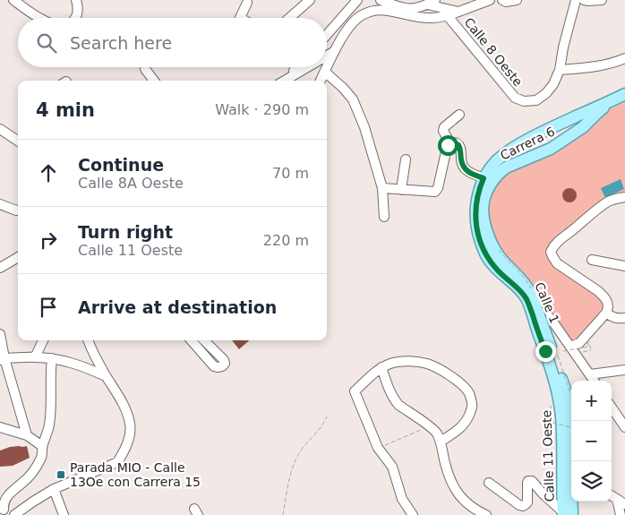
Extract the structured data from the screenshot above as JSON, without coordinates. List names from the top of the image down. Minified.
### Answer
{"streets":{"main road":["Carrera 6","Calle 1","Calle 11 Oeste"],"street":["Calle 8 Oeste"]},"crossings":[["Carrera 6","Calle 1"],["Carrera 6","Calle 11 Oeste"],["Calle 1","Calle 11 Oeste"]],"places":{"transit":["Parada MIO - Calle 13Oe con Carrera 15"]},"page":{"search":"Search here","heading":["4 min","Walk · 290 m"],"list":[["Continue","Calle 8A Oeste","70 m"],["Turn right","Calle 11 Oeste","220 m"],"Arrive at destination"],"map_buttons":["+","−"]}}
